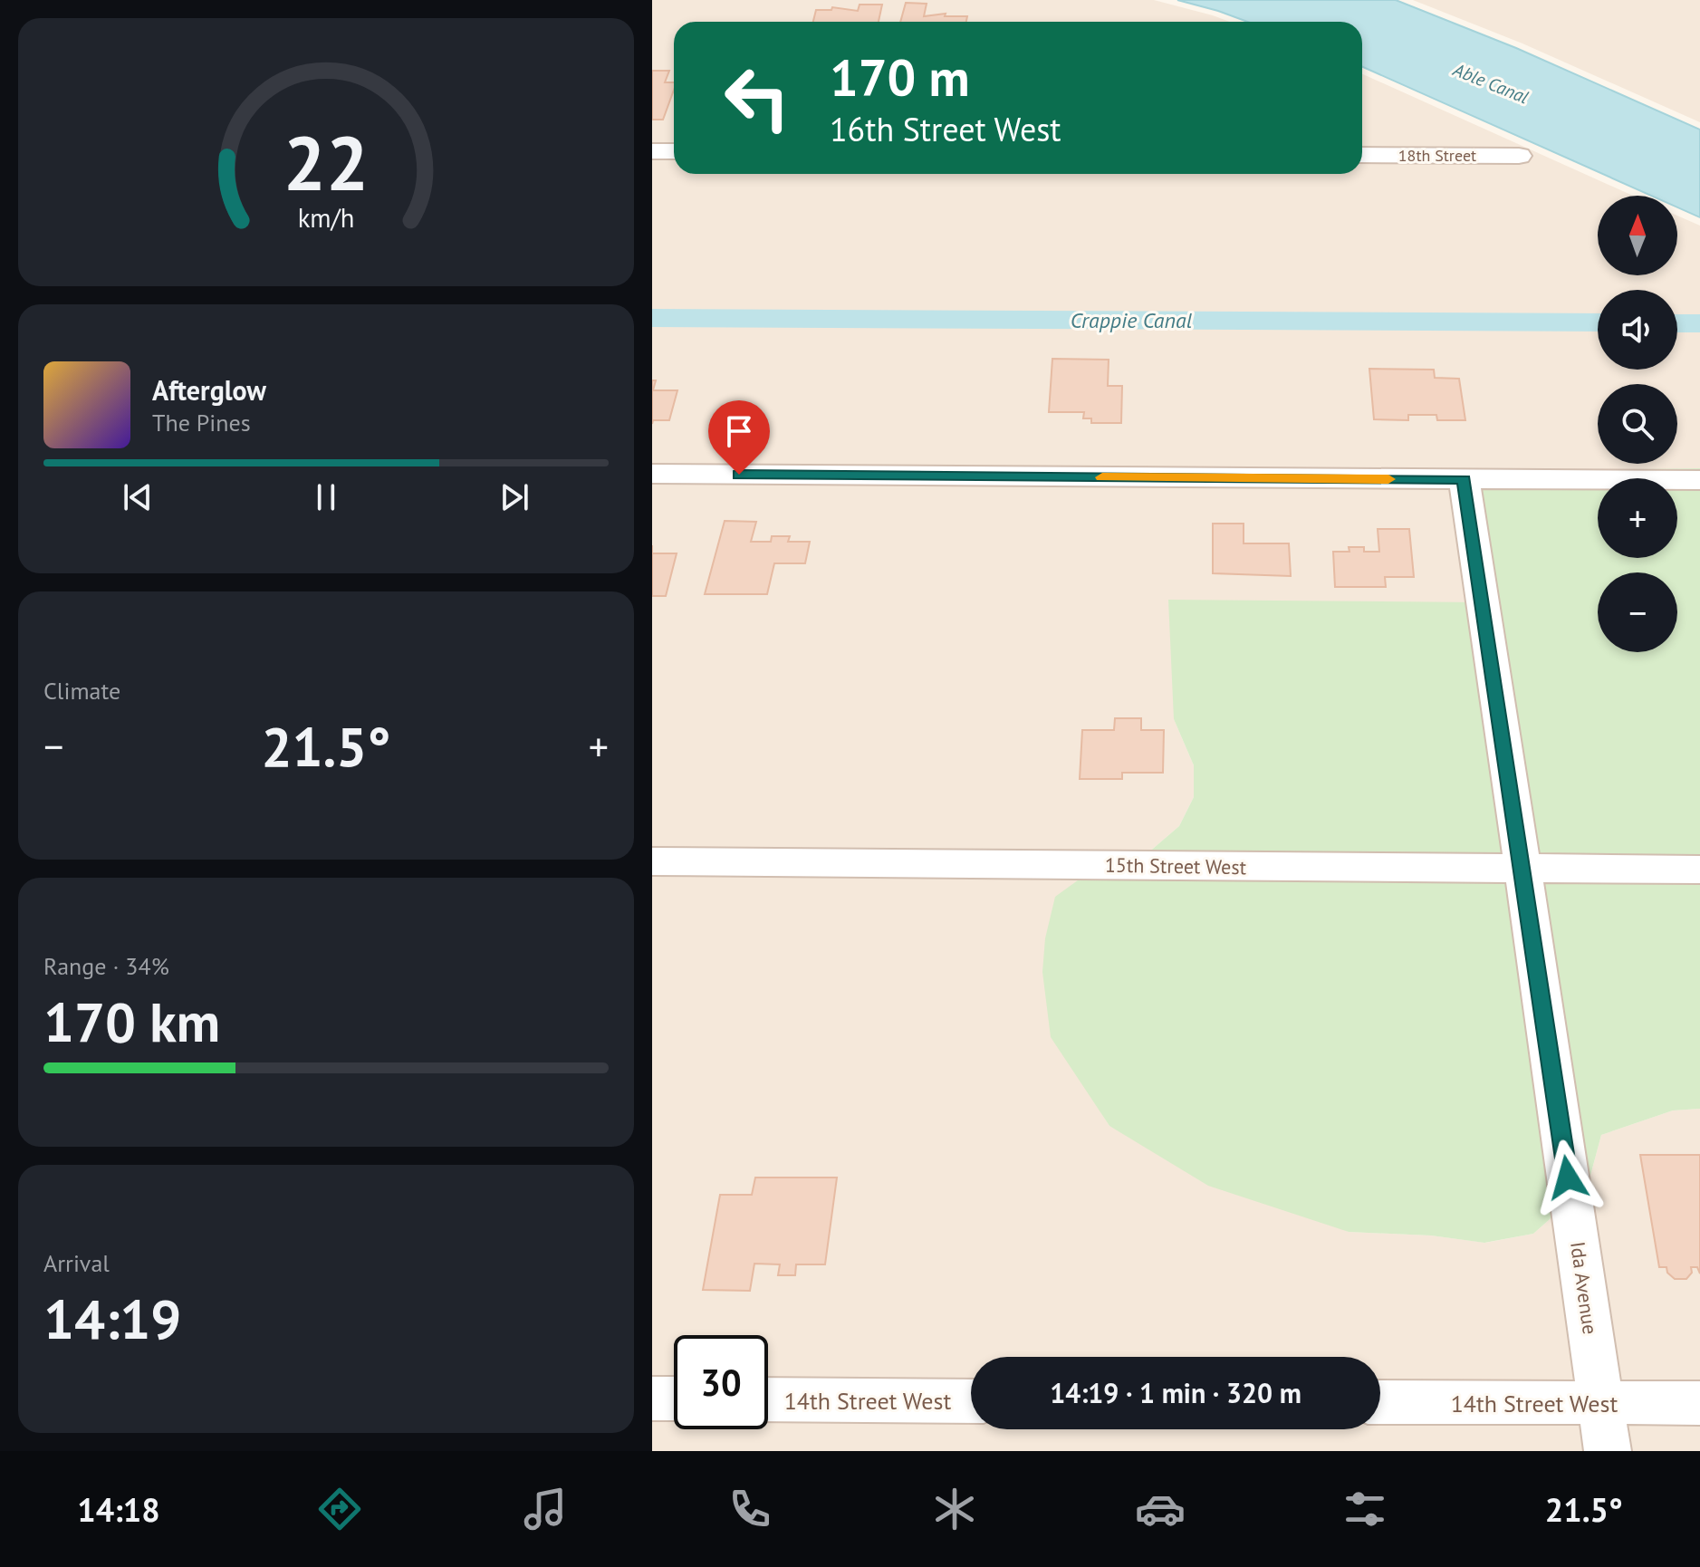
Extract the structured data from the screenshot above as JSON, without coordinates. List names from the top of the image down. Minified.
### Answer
{"streets":{"street":["18th Street","15th Street West","Ida Avenue","14th Street West"]},"crossings":[["15th Street West","Ida Avenue"],["Ida Avenue","14th Street West"]],"water":["Able Canal","Crappie Canal"],"north":"top","page":{"turn":["170 m","16th Street West"],"map_buttons":["+","−"],"song":["Afterglow","The Pines"],"tile":["Climate",["Range · 34%","170 km"],["Arrival","14:19"]],"heat":["−","21.5°","+"],"limit":"30","trip":"14:19 · 1 min · 320 m","tabs":["14:18","21.5°"],"gauge":["22","km/h"]}}
